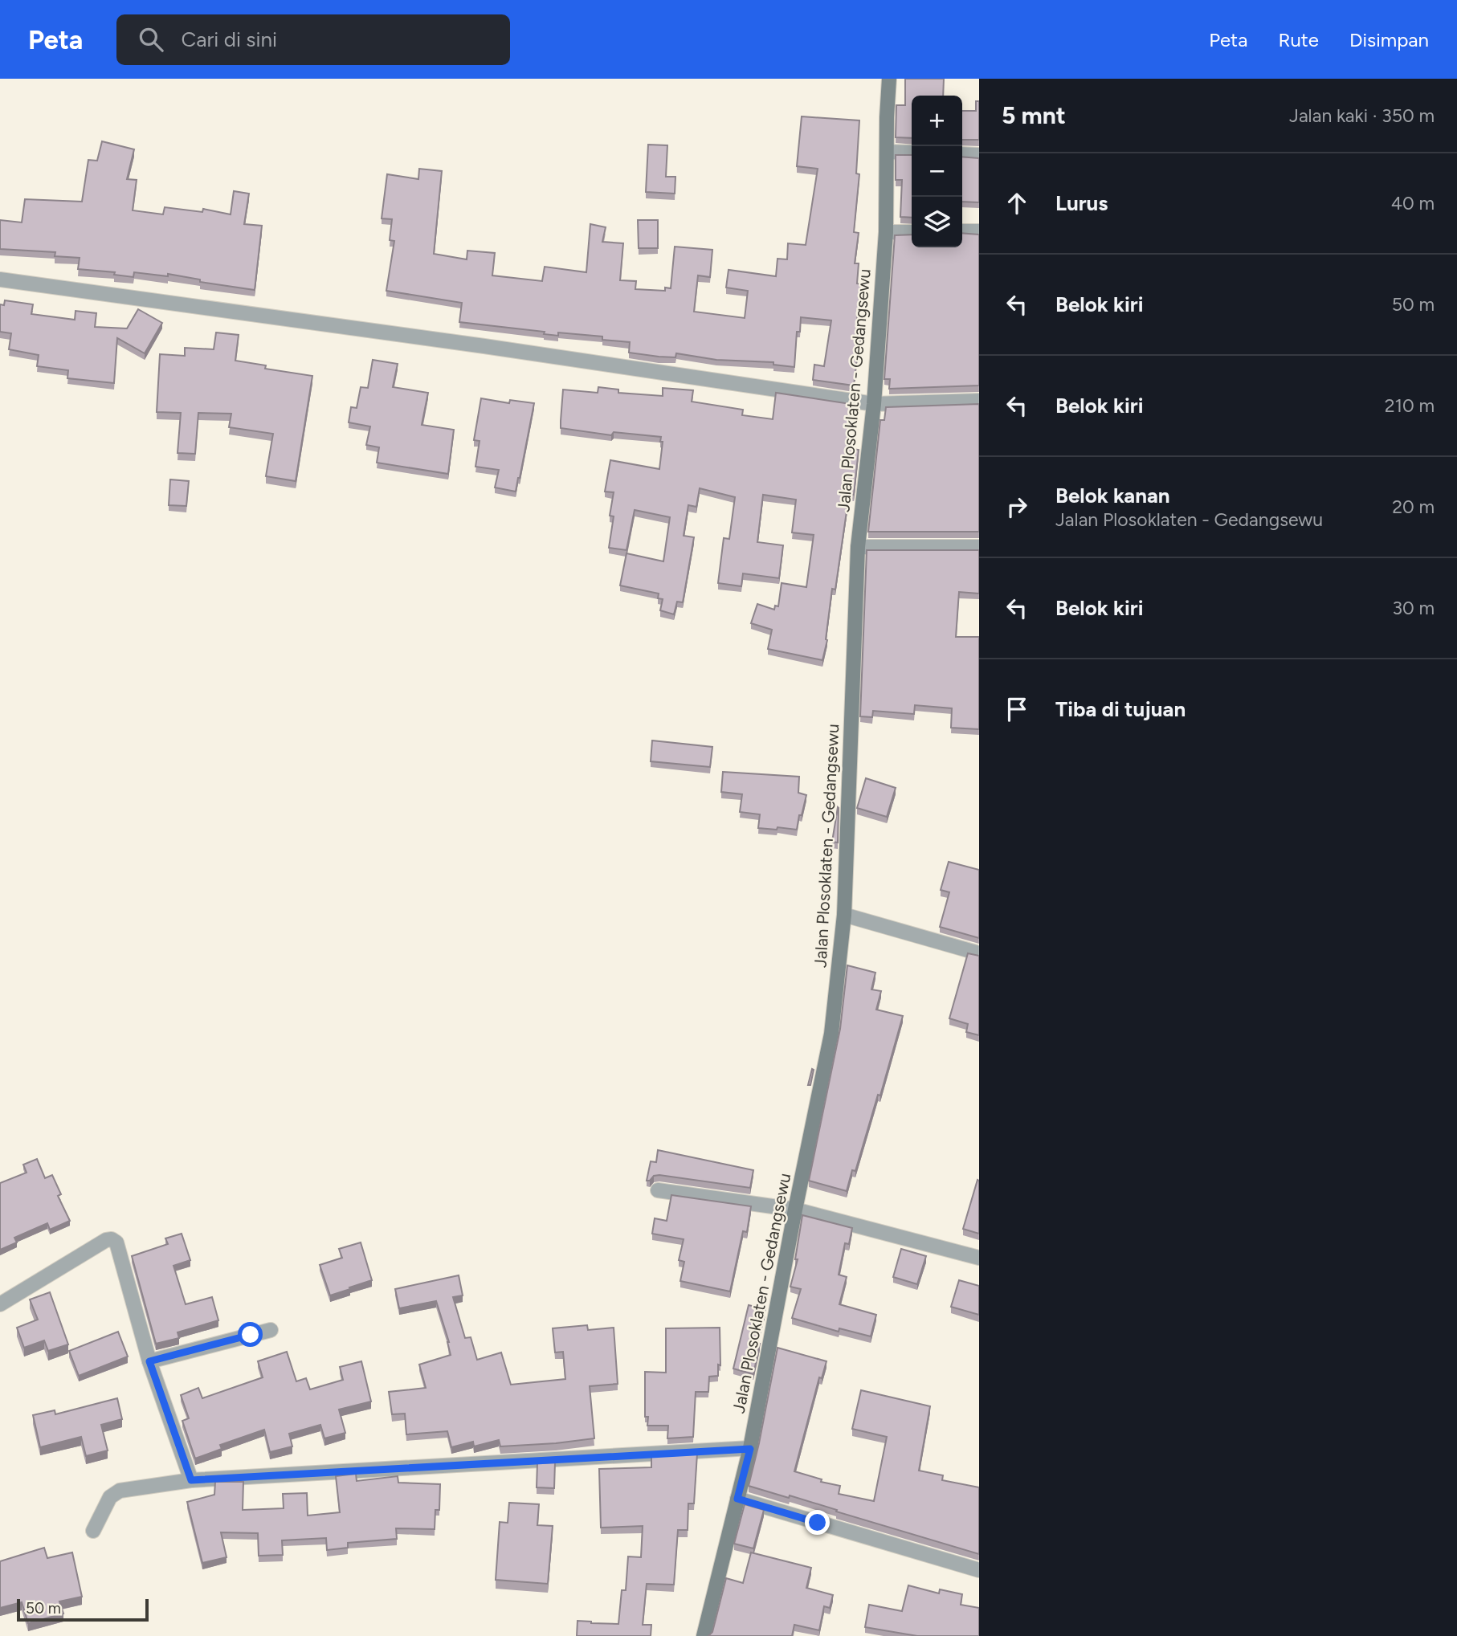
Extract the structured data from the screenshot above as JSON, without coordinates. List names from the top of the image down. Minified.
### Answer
{"streets":{"main road":["Jalan Plosoklaten - Gedangsewu"]},"scale_bar":"50 m","page":{"header":"Peta","search":"Cari di sini","nav":["Peta","Rute","Disimpan"],"heading":["5 mnt","Jalan kaki · 350 m"],"map_buttons":["+","−"],"list":[["Lurus","40 m"],["Belok kiri","50 m"],["Belok kiri","210 m"],["Belok kanan","Jalan Plosoklaten - Gedangsewu","20 m"],["Belok kiri","30 m"],"Tiba di tujuan"],"scale":"50 m"}}
